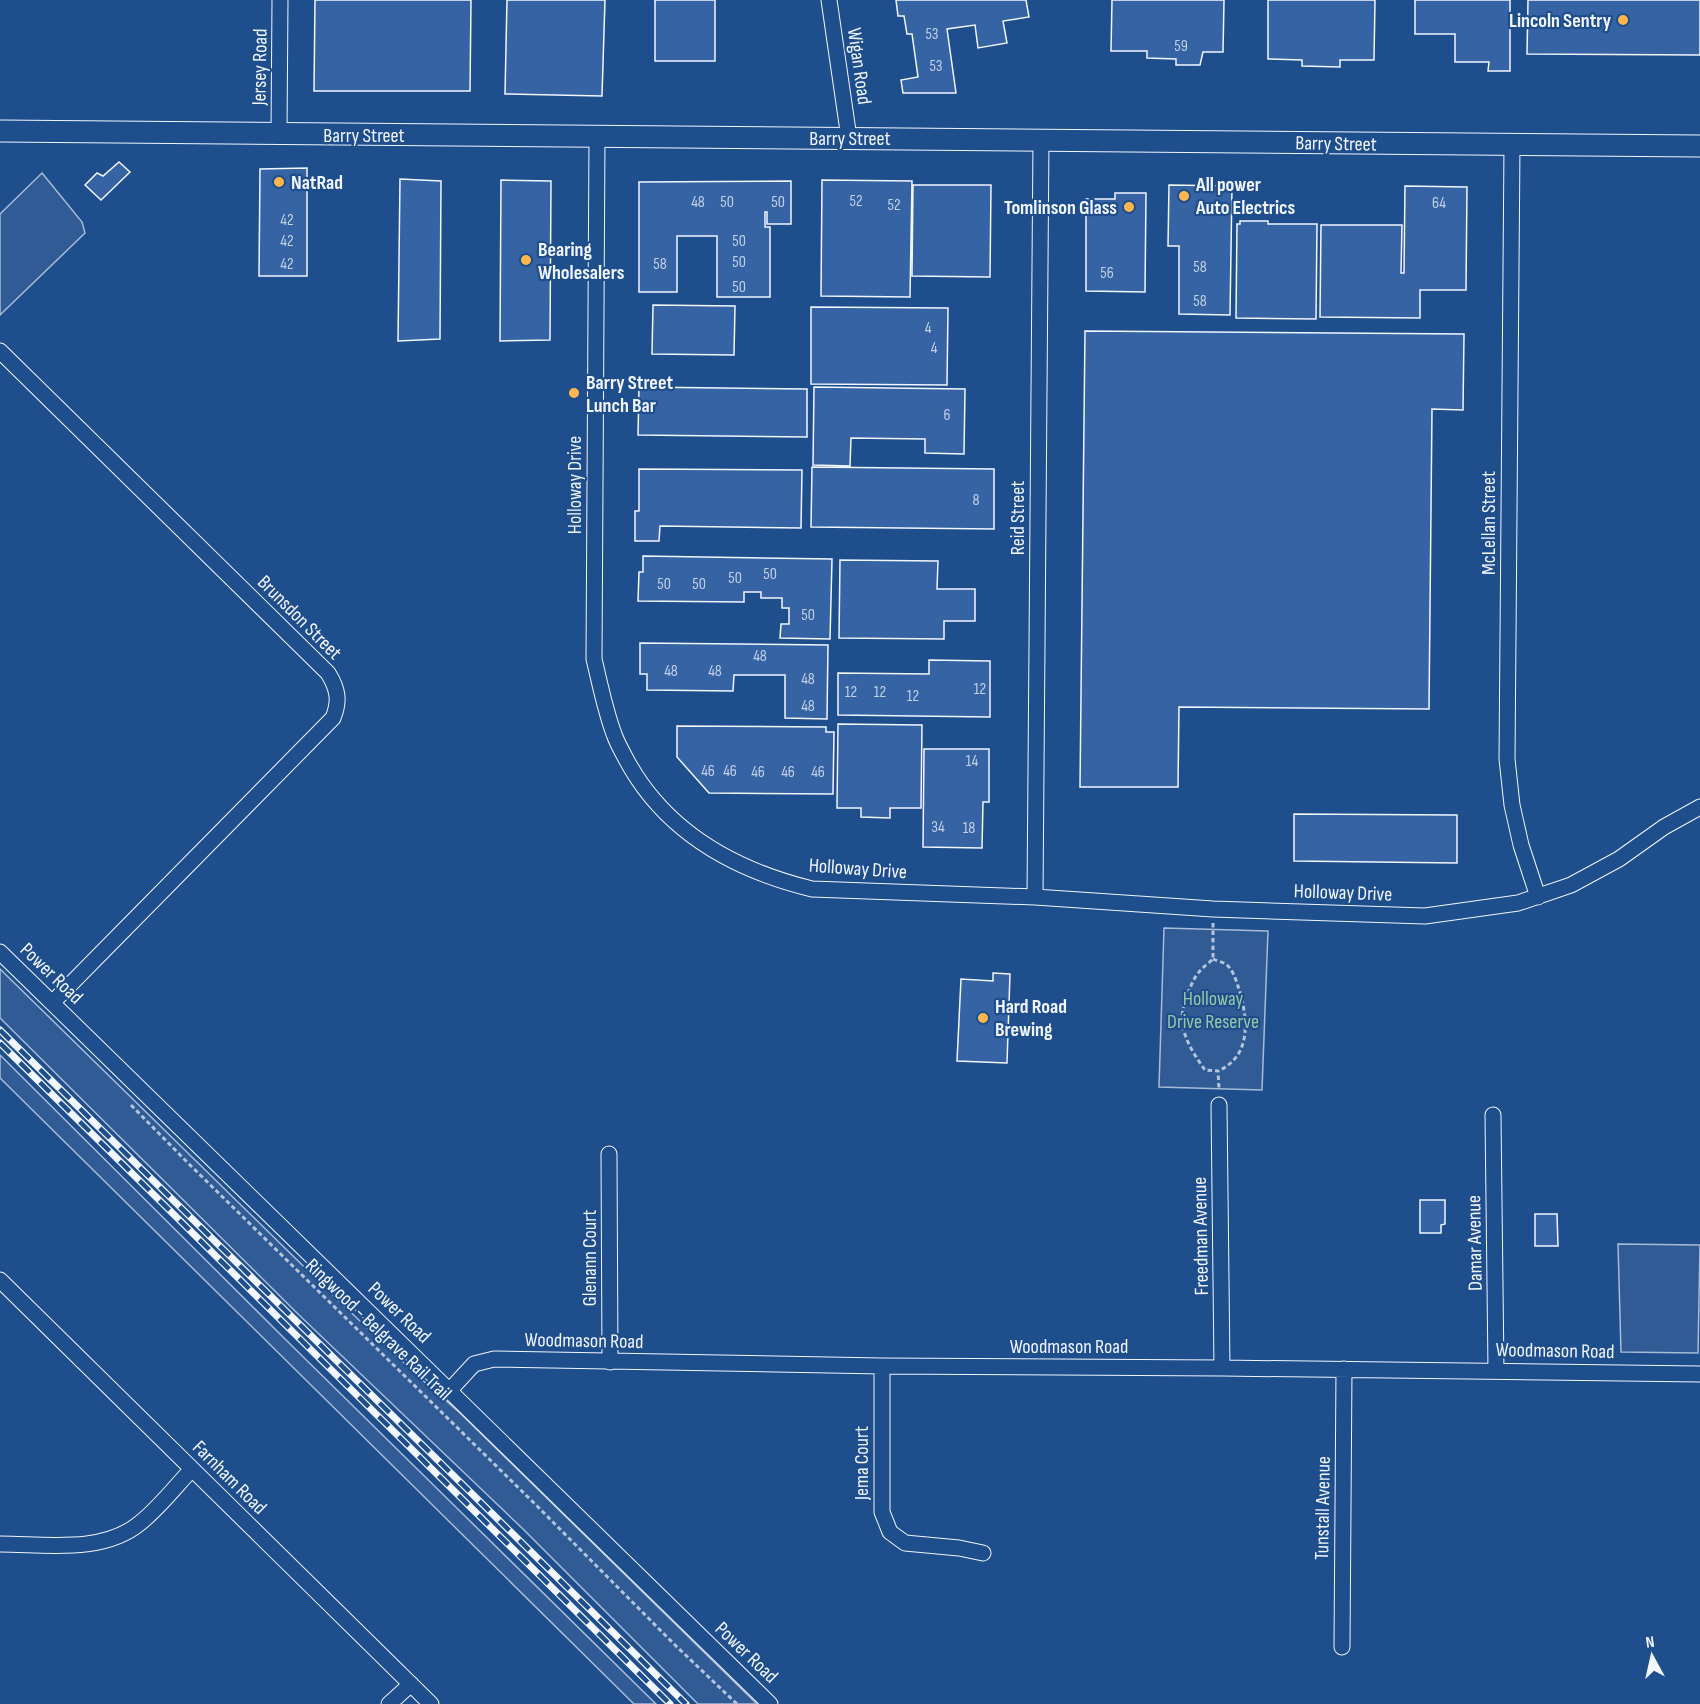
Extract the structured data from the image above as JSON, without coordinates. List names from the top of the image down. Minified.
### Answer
{"streets":{"main road":["Barry Street"],"street":["Wigan Road","Jersey Road","Holloway Drive","Reid Street","McLellan Street","Brunsdon Street","Power Road","Freedman Avenue","Damar Avenue","Glenann Court","Woodmason Road","Jema Court","Farnham Road","Tunstall Avenue"],"path":["Ringwood - Belgrave Rail Trail"]},"crossings":[["Wigan Road","Barry Street"],["Jersey Road","Barry Street"],["Barry Street","Holloway Drive"],["Barry Street","Reid Street"],["Barry Street","McLellan Street"],["Holloway Drive","Reid Street"],["Holloway Drive","McLellan Street"],["Brunsdon Street","Power Road"],["Power Road","Woodmason Road"],["Freedman Avenue","Woodmason Road"],["Damar Avenue","Woodmason Road"],["Glenann Court","Woodmason Road"],["Woodmason Road","Jema Court"],["Woodmason Road","Tunstall Avenue"]],"parks":["Holloway Drive Reserve"],"places":["Lincoln Sentry","NatRad","All power Auto Electrics","Tomlinson Glass","Bearing Wholesalers","Barry Street Lunch Bar","Hard Road Brewing"],"house_numbers":["53","59","53","52","48","50","50","64","52","42","42","50","50","42","58","58","56","50","58","4","4","6","8","50","50","50","50","50","48","48","48","48","12","12","12","12","48","14","46","46","46","46","46","34","18"],"north":"top"}
